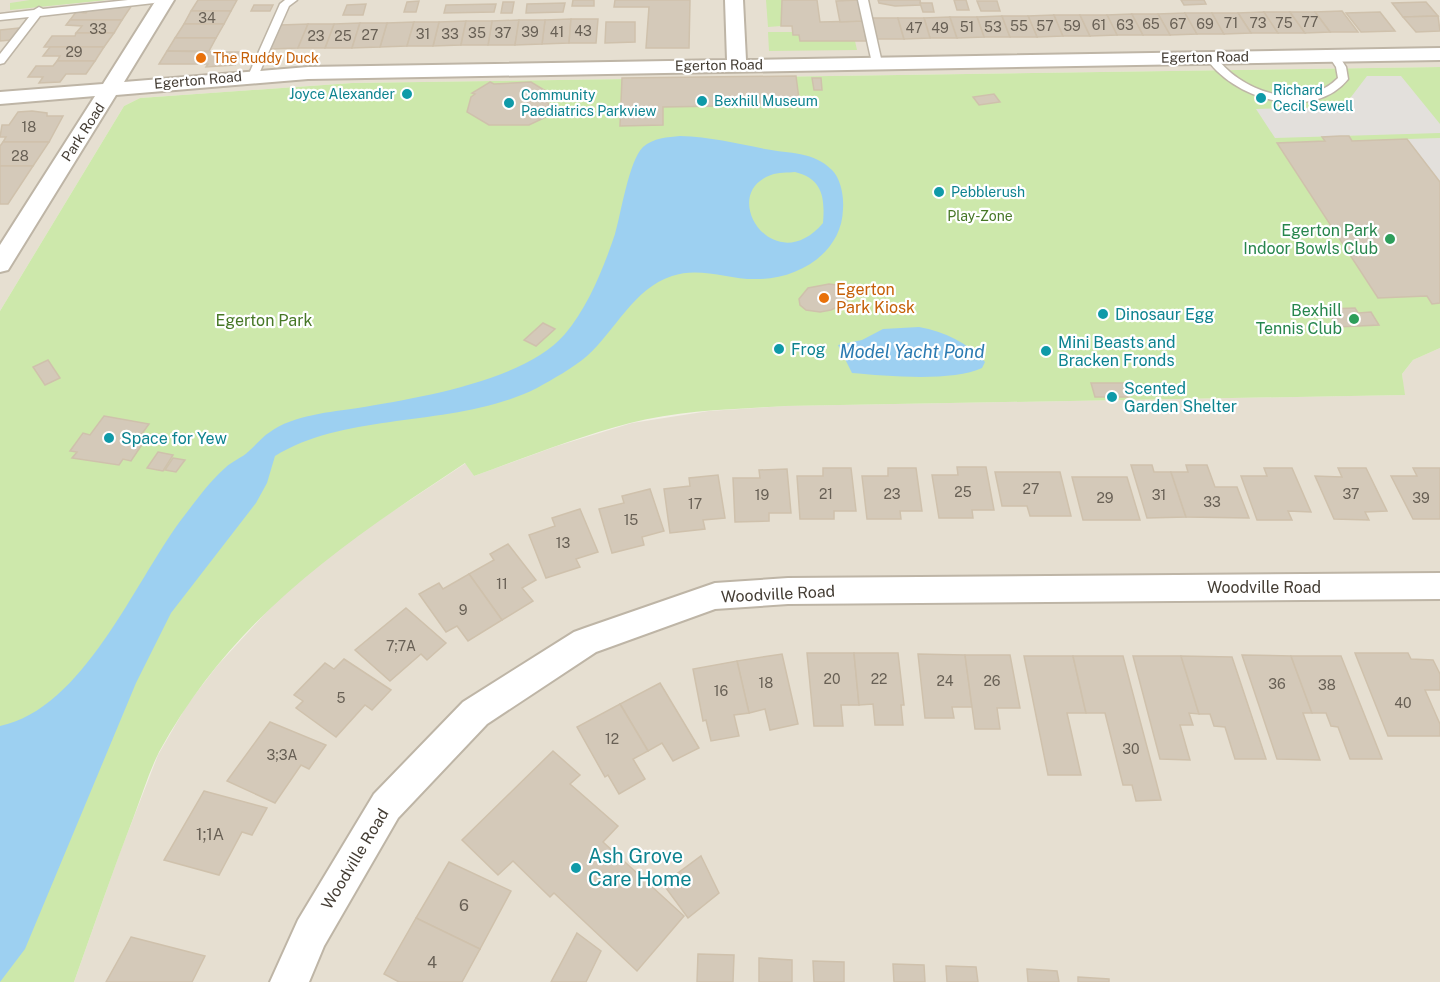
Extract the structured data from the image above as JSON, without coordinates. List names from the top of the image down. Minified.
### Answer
{"streets":{"street":["Egerton Road","Park Road","Woodville Road"]},"crossings":[["Egerton Road","Park Road"]],"water":["Model Yacht Pond"],"parks":["Play-Zone","Egerton Park"],"places":["The Ruddy Duck","Joyce Alexander","Richard Cecil Sewell","Bexhill Museum","Community Paediatrics Parkview","Pebblerush","Egerton Park Indoor Bowls Club","Egerton Park Kiosk","Dinosaur Egg","Bexhill Tennis Club","Frog","Mini Beasts and Bracken Fronds","Scented Garden Shelter","Space for Yew","Ash Grove Care Home"],"house_numbers":["34","77","71","73","75","65","67","69","61","63","55","57","59","51","53","47","49","33","43","39","41","35","37","31","33","27","23","25","29","18","28","27","25","21","23","37","19","31","29","39","33","17","15","13","11","9","7;7A","20","22","24","26","18","36","38","16","5","40","12","30","3;3A","1;1A","6","4"]}
